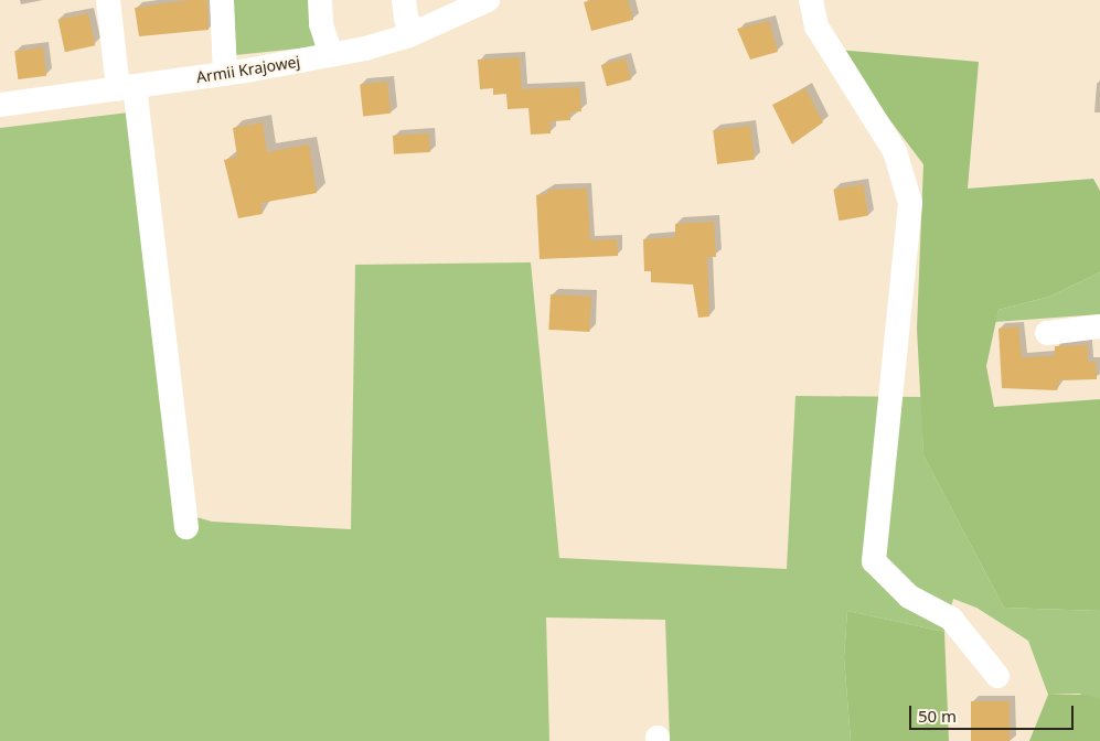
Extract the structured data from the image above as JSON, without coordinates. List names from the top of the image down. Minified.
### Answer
{"streets":{"street":["Armii Krajowej"]},"scale_bar":"50 m"}
